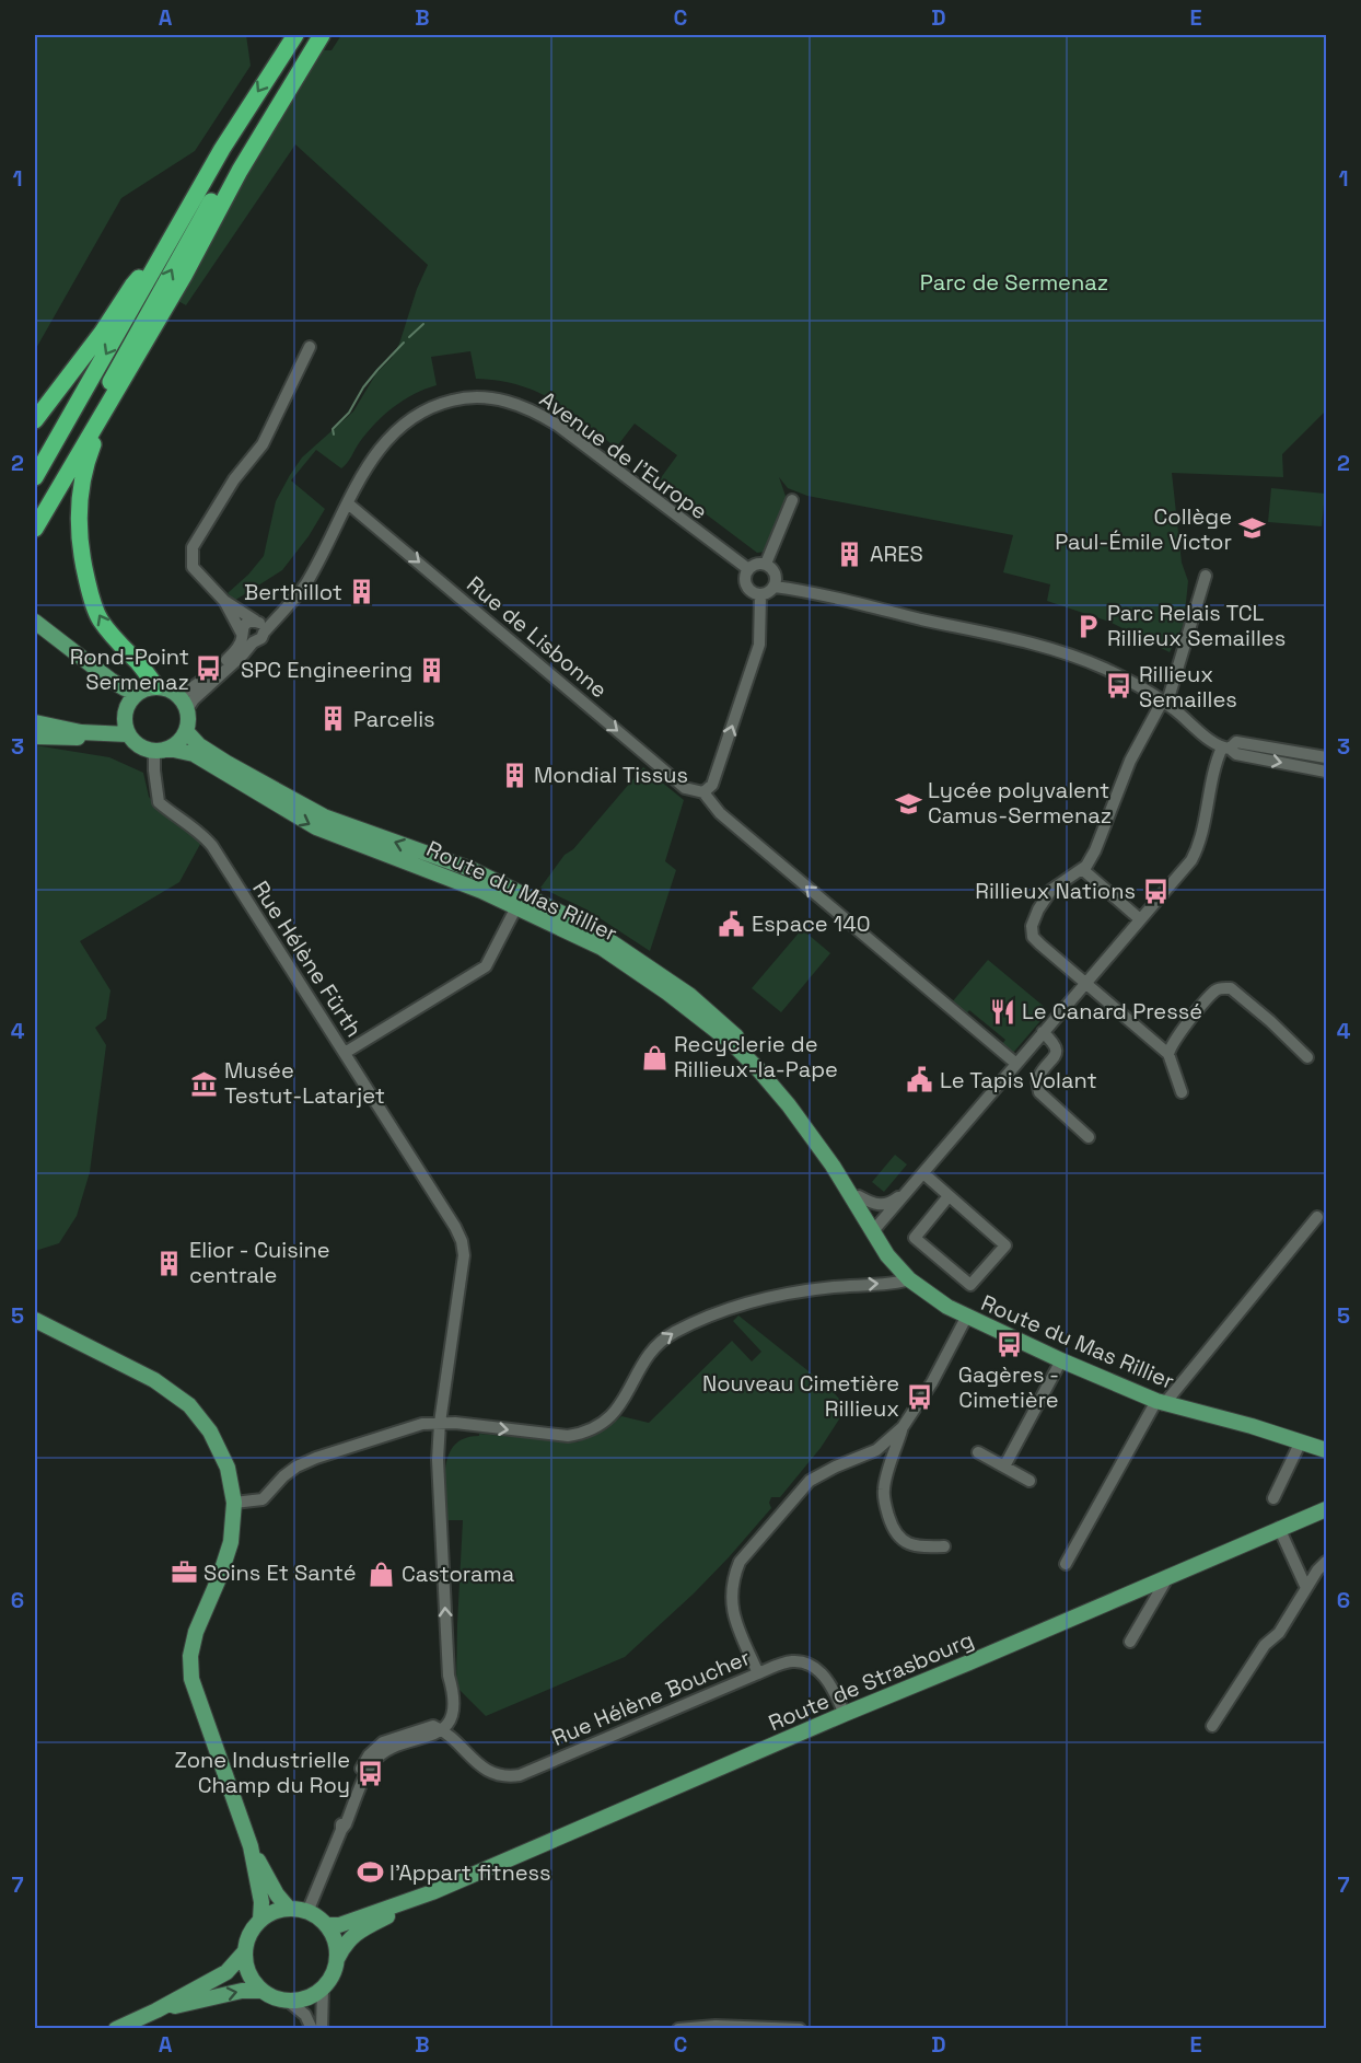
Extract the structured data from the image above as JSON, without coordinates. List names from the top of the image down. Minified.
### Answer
{"streets":{"main road":["Route du Mas Rillier","Route de Strasbourg"],"street":["Avenue de l'Europe","Rue de Lisbonne","Rue Hélène Fürth","Rue Hélène Boucher"]},"crossings":[["Avenue de l'Europe","Rue de Lisbonne"],["Route du Mas Rillier","Rue Hélène Fürth"],["Rue Hélène Fürth","Rue Hélène Boucher"],["Route de Strasbourg","Rue Hélène Boucher"]],"one_way":["Rue de Lisbonne"],"parks":["Parc de Sermenaz"],"places":{"school or university":["Collège Paul-Émile Victor","Lycée polyvalent Camus-Sermenaz"],"building":["ARES","Berthillot","SPC Engineering","Parcelis","Mondial Tissus","Elior - Cuisine centrale"],"parking":["Parc Relais TCL Rillieux Semailles"],"bus stop":["Rond-Point Sermenaz","Rillieux Semailles","Rillieux Nations","Gagères - Cimetière","Nouveau Cimetière Rillieux","Zone Industrielle Champ du Roy"],"public building":["Espace 140","Le Tapis Volant"],"restaurant":["Le Canard Pressé"],"shop":["Recyclerie de Rillieux-la-Pape","Castorama"],"museum":["Musée Testut-Latarjet"],"office":["Soins Et Santé"],"sports":["l'Appart fitness"]},"grid":{"columns":["A","B","C","D","E"],"rows":["1","2","3","4","5","6","7"]}}
